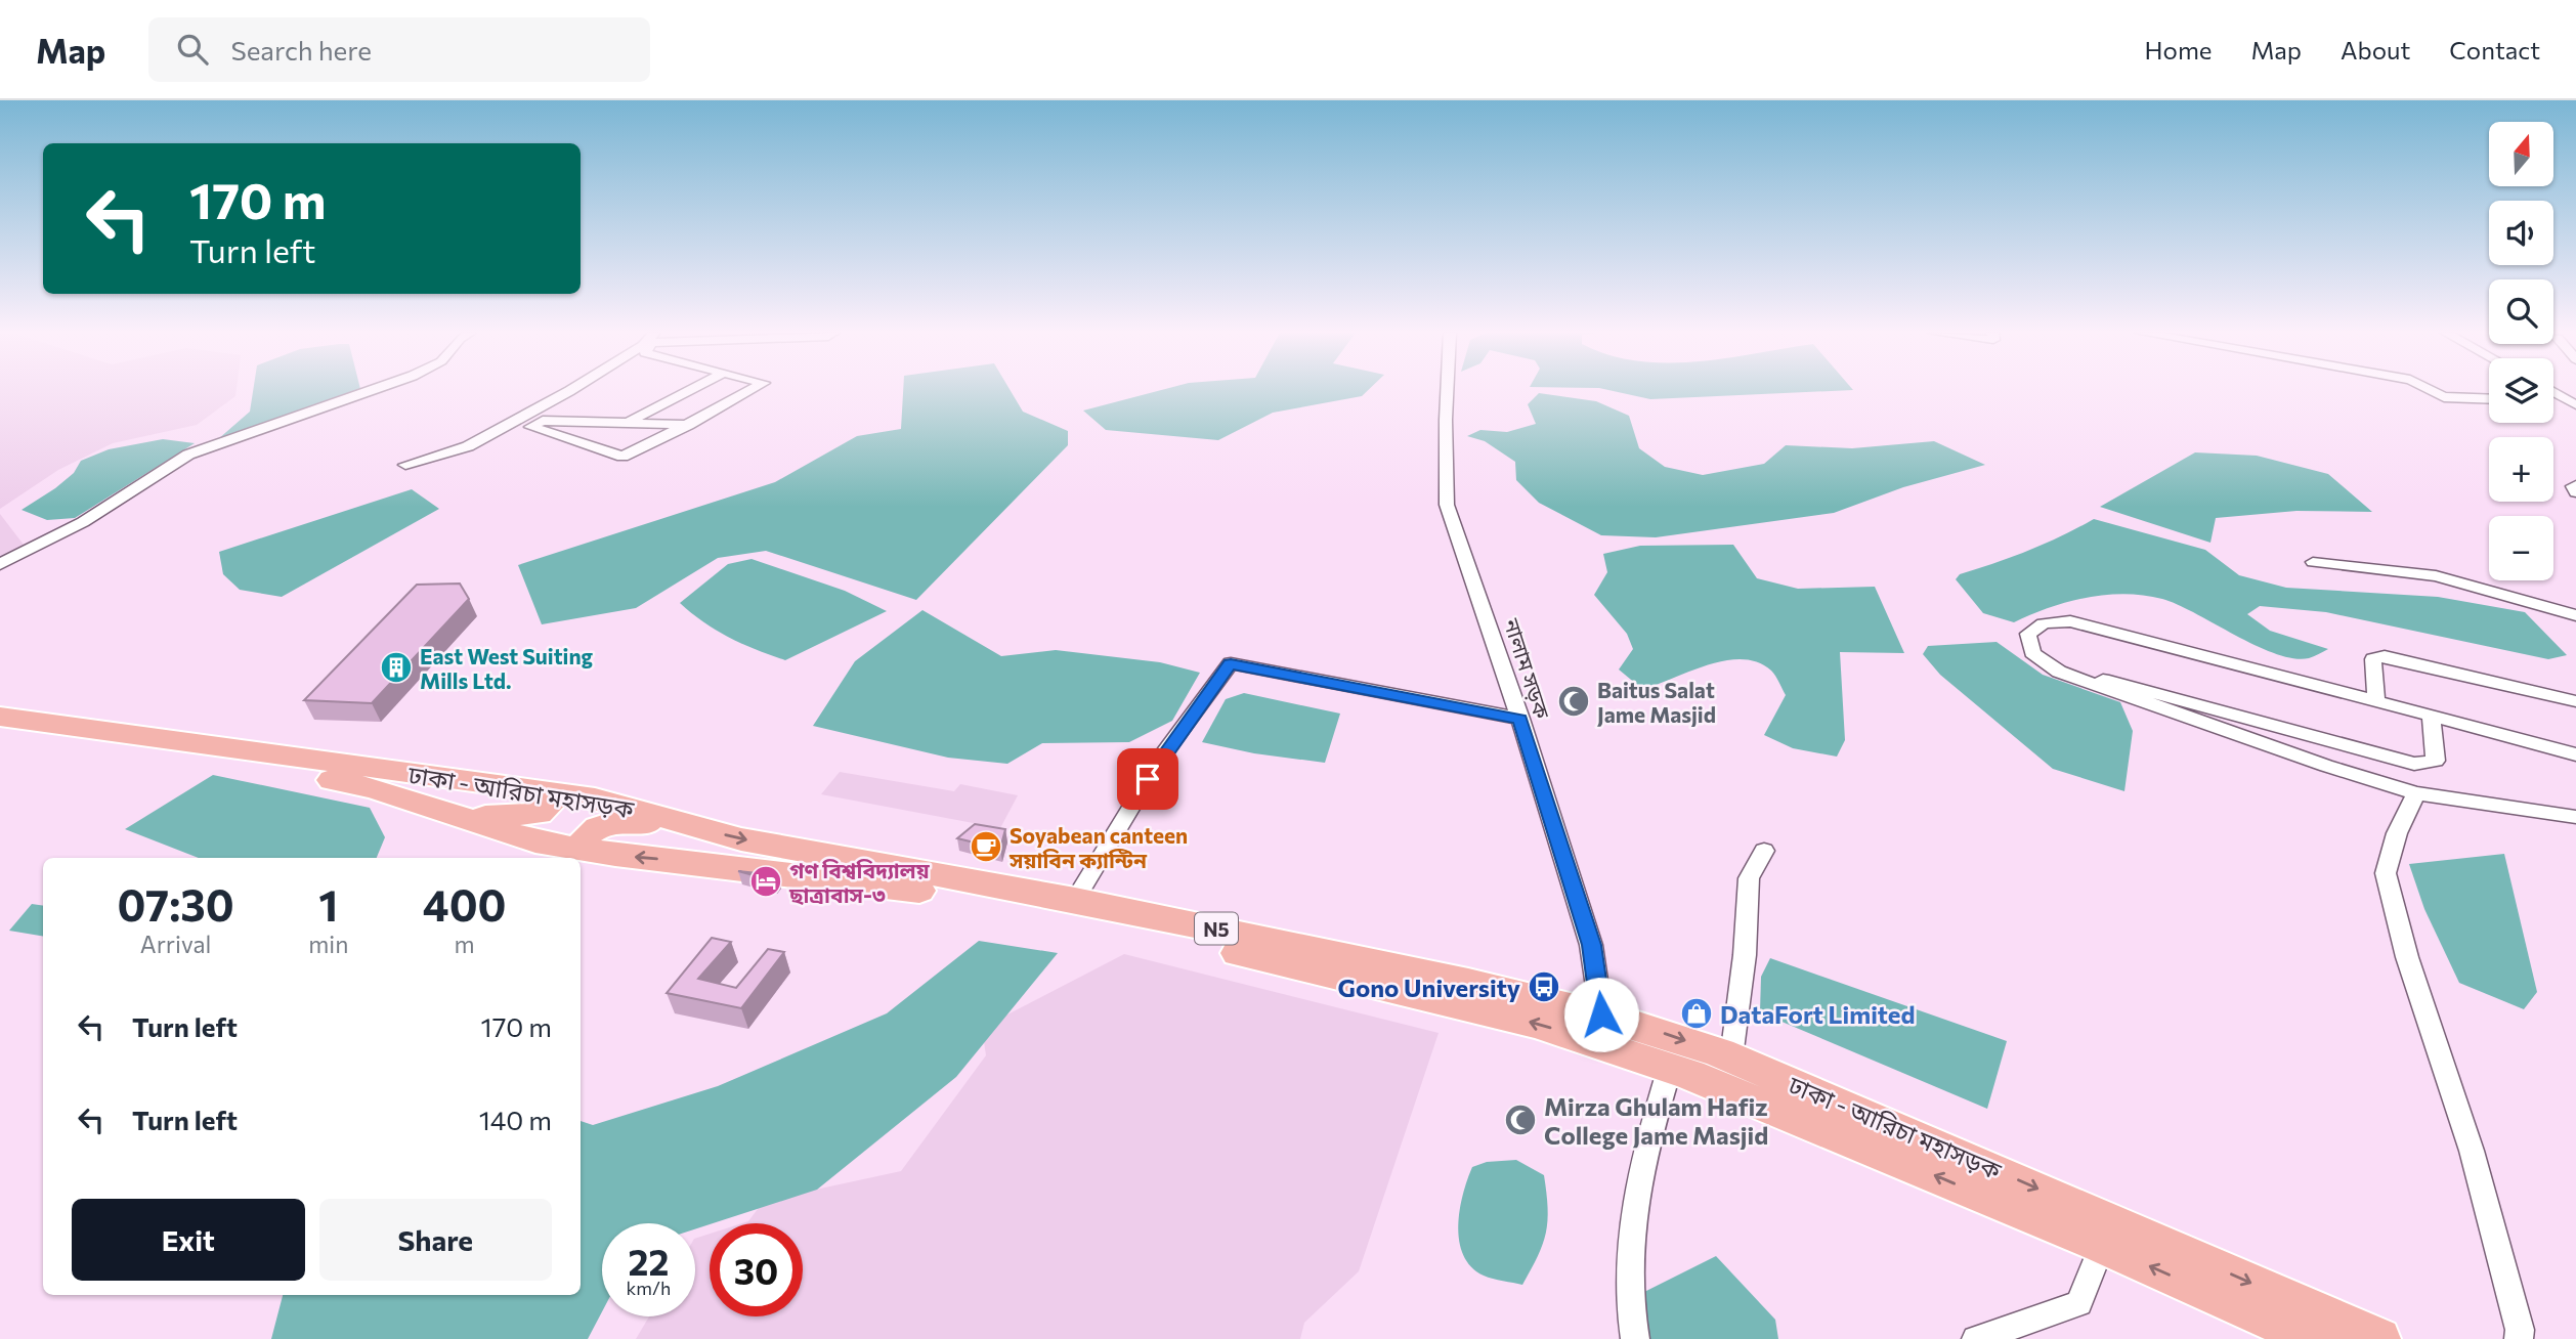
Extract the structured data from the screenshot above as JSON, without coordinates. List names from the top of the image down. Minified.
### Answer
{"streets":{"highway":["ঢাকা - আরিচা মহাসড়ক","N5"],"street":["নালাম সড়ক"]},"crossings":[["নালাম সড়ক","ঢাকা - আরিচা মহাসড়ক"]],"places":{"building":["East West Suiting Mills Ltd."],"mosque":["Baitus Salat Jame Masjid","Mirza Ghulam Hafiz College Jame Masjid"],"cafe":["Soyabean canteen সয়াবিন ক্যান্টিন"],"hotel":["গণ বিশ্ববিদ্যালয় ছাত্রাবাস-৩"],"bus stop":["Gono University"],"shop":["DataFort Limited"]},"north":"top","page":{"header":"Map","search":"Search here","nav":["Home","Map","About","Contact"],"map_buttons":["+","−"],"turn":["170 m","Turn left"],"eta":["07:30","Arrival","1","min","400","m"],"list":[{"name":"Turn left","value":"170 m"},{"name":"Turn left","value":"140 m"}],"buttons":["Exit","Share"],"speed":"22 km/h","limit":"30"}}
